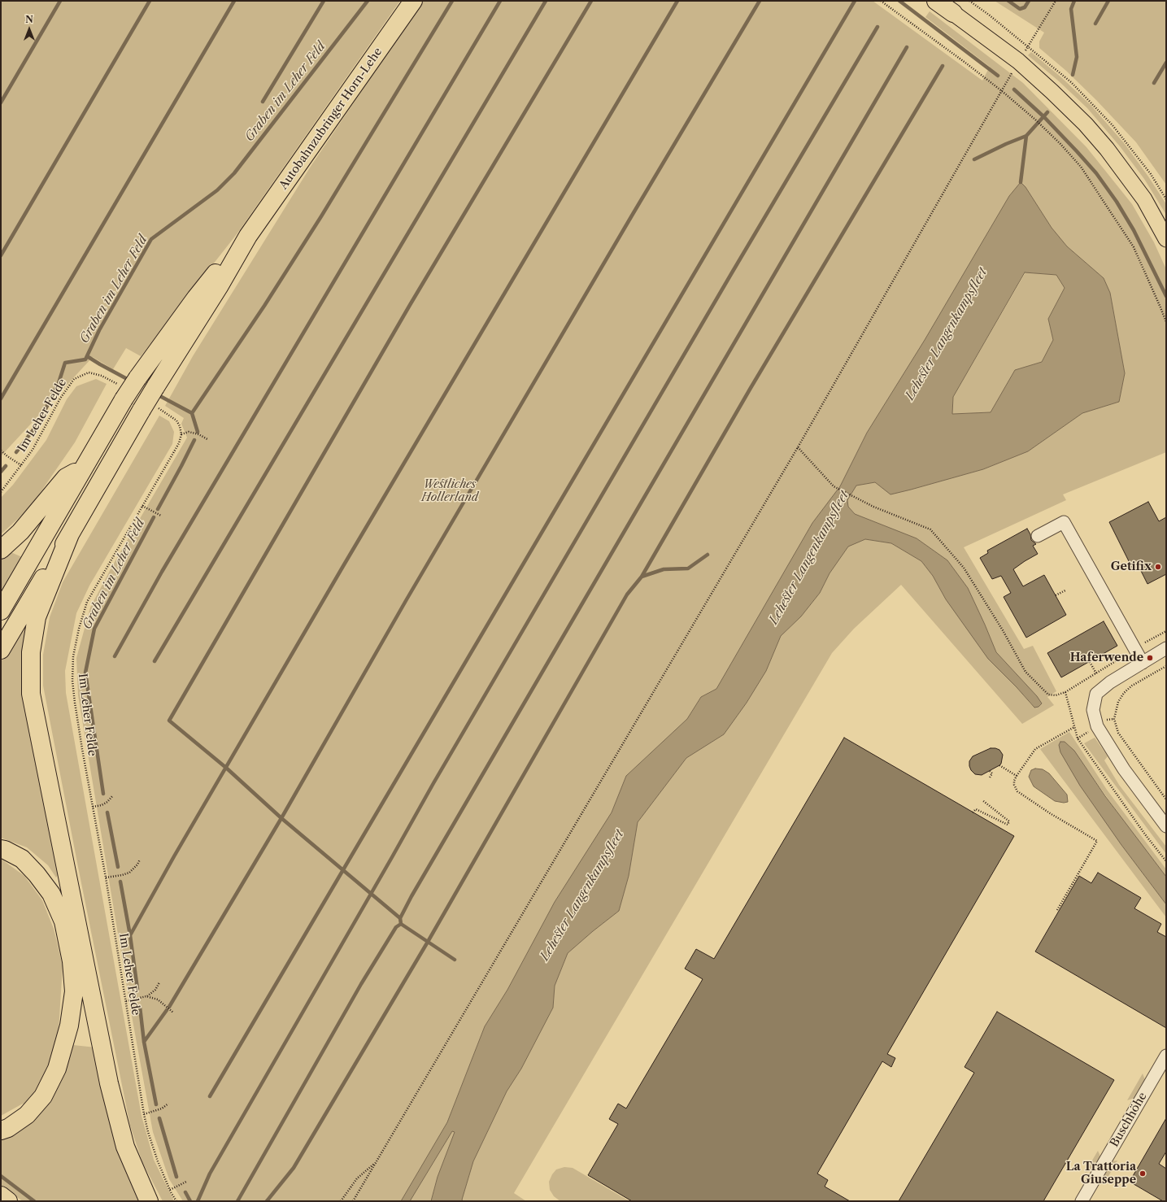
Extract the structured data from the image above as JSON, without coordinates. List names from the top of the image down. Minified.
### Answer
{"streets":{"highway":["Autobahnzubringer Horn-Lehe"],"street":["Buschhöhe"],"path":["Im Leher Felde"]},"water":["Graben im Leher Feld","Lehester Langenkampsfleet"],"parks":["Westliches Hollerland"],"places":["Getifix","Haferwende","La Trattoria Giuseppe"],"north":"top"}
